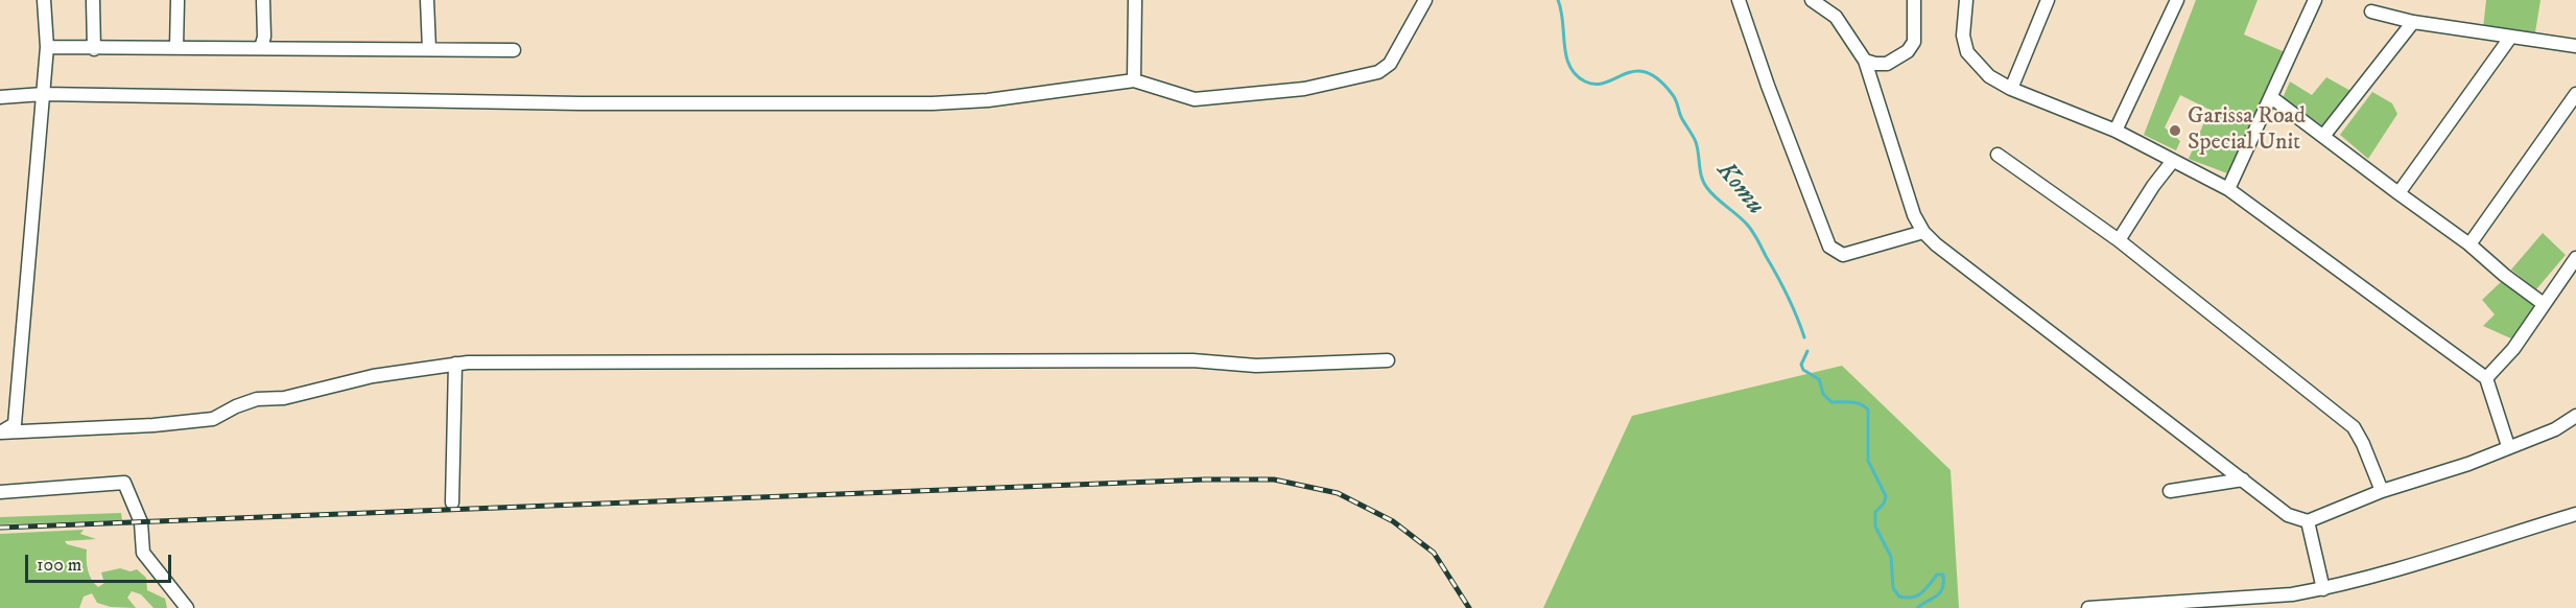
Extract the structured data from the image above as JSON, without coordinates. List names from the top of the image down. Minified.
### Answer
{"water":["Komu"],"places":["Garissa Road Special Unit"],"scale_bar":"100 m"}
